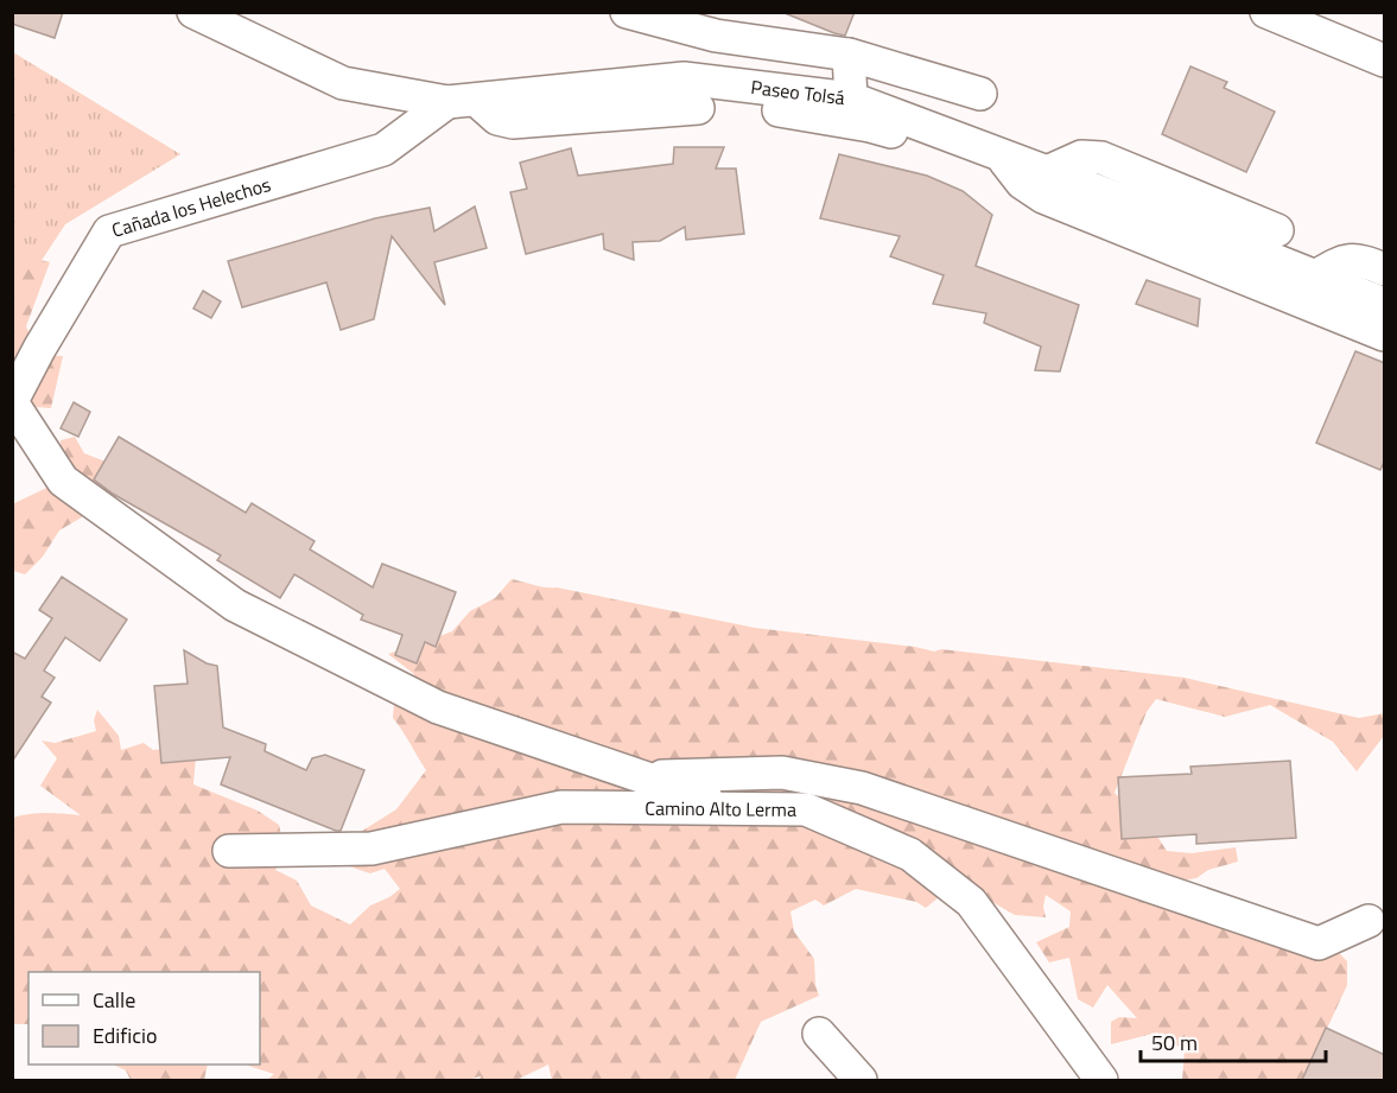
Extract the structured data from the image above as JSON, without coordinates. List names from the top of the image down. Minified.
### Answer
{"streets":{"street":["Paseo Tolsá","Cañada los Helechos","Camino Alto Lerma"]},"crossings":[["Paseo Tolsá","Cañada los Helechos"]],"legend":["Calle","Edificio"],"scale_bar":"50 m"}
